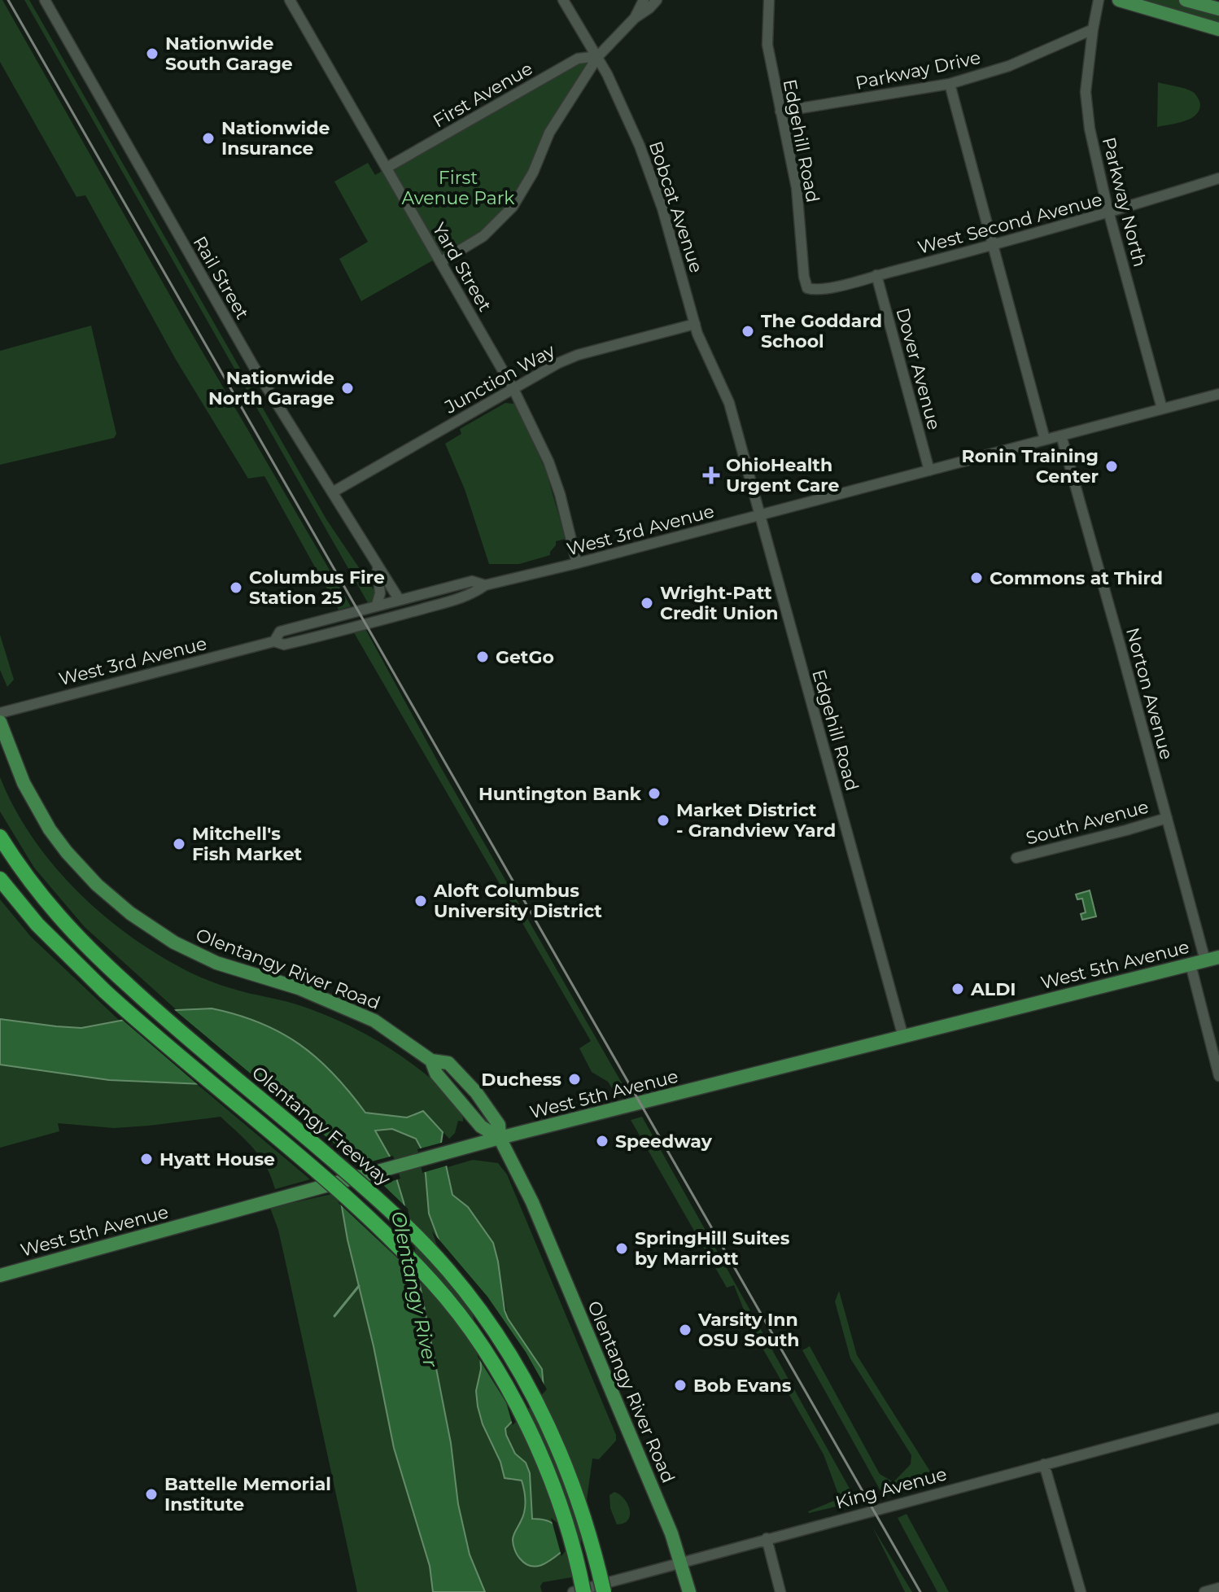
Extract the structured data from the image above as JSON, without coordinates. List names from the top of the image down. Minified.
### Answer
{"streets":{"highway":["Olentangy Freeway"],"main road":["West 5th Avenue","Olentangy River Road"],"street":["Parkway Drive","First Avenue","Edgehill Road","Parkway North","Bobcat Avenue","West Second Avenue","Yard Street","Rail Street","Dover Avenue","Junction Way","West 3rd Avenue","Norton Avenue","South Avenue","King Avenue"]},"crossings":[["Parkway Drive","Edgehill Road"],["Parkway Drive","Parkway North"],["First Avenue","Bobcat Avenue"],["First Avenue","Yard Street"],["Edgehill Road","Bobcat Avenue"],["Edgehill Road","West Second Avenue"],["Edgehill Road","West 3rd Avenue"],["Edgehill Road","West 5th Avenue"],["Parkway North","West Second Avenue"],["Parkway North","West 3rd Avenue"],["Bobcat Avenue","Junction Way"],["West Second Avenue","Dover Avenue"],["Yard Street","Junction Way"],["Yard Street","West 3rd Avenue"],["Rail Street","Junction Way"],["Rail Street","West 3rd Avenue"],["Dover Avenue","West 3rd Avenue"],["West 3rd Avenue","Norton Avenue"],["Norton Avenue","South Avenue"],["Norton Avenue","West 5th Avenue"],["West 5th Avenue","Olentangy River Road"],["Olentangy River Road","King Avenue"]],"water":["Olentangy River"],"parks":["First Avenue Park"],"places":{"other":["Nationwide South Garage","Nationwide Insurance","The Goddard School","Nationwide North Garage","Ronin Training Center","Commons at Third","Columbus Fire Station 25","Wright-Patt Credit Union","GetGo","Huntington Bank","Market District - Grandview Yard","Mitchell's Fish Market","Aloft Columbus University District","ALDI","Duchess","Speedway","Hyatt House","SpringHill Suites by Marriott","Varsity Inn OSU South","Bob Evans","Battelle Memorial Institute"],"health":["OhioHealth Urgent Care"]}}
